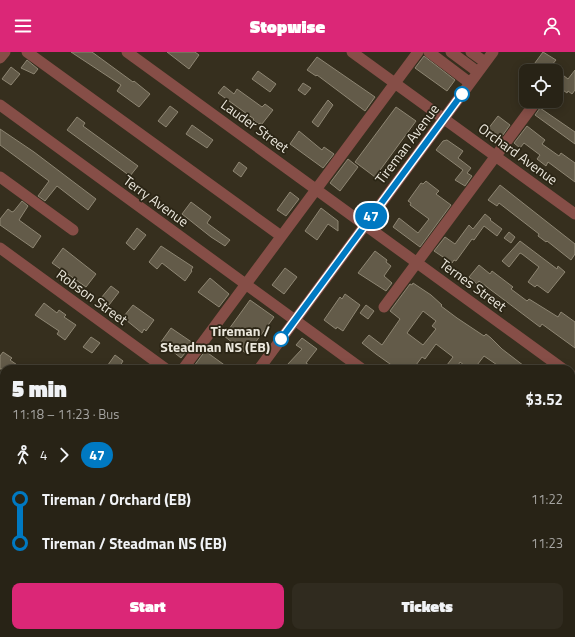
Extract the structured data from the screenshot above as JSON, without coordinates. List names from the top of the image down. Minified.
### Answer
{"streets":{"street":["Lauder Street","Tireman Avenue","Orchard Avenue","Terry Avenue","Ternes Street","Robson Street"]},"crossings":[["Lauder Street","Tireman Avenue"],["Lauder Street","Ternes Street"],["Tireman Avenue","Orchard Avenue"],["Tireman Avenue","Terry Avenue"],["Tireman Avenue","Ternes Street"]],"places":["Tireman / Steadman NS (EB)"],"lines":["bus line 47"],"page":{"header":"Stopwise","on_map":"47","heading":["5 min","11:18 – 11:23 · Bus","$3.52"],"legs":["4","47"],"list":[{"name":"Tireman / Orchard (EB)","value":"11:22"},{"name":"Tireman / Steadman NS (EB)","value":"11:23"}],"buttons":["Start","Tickets"]}}
